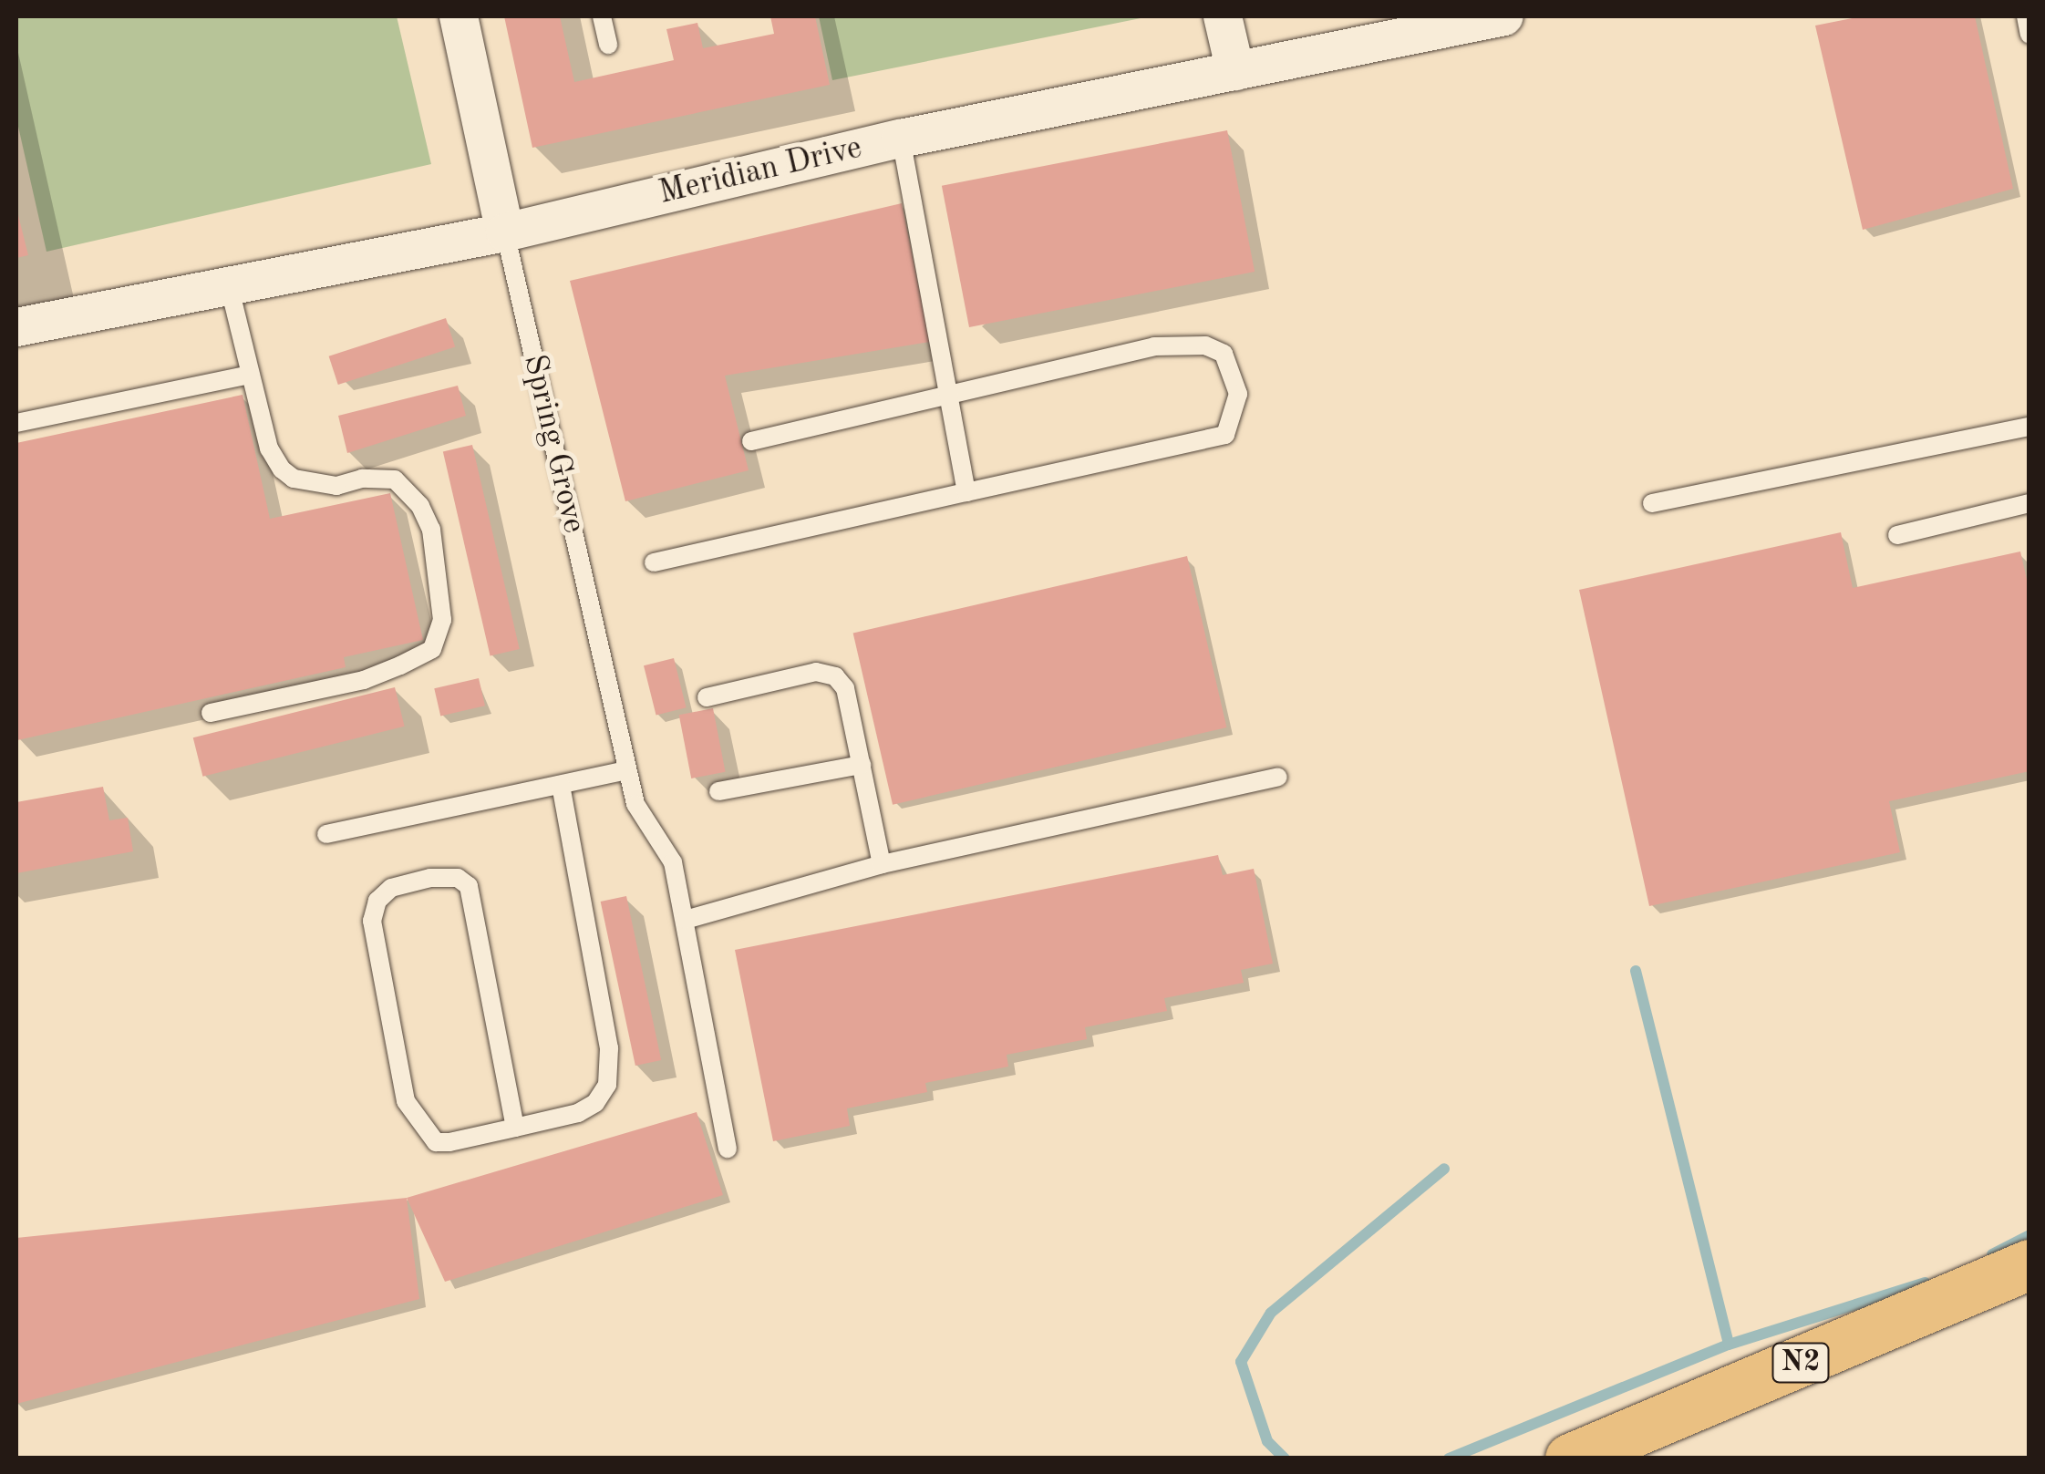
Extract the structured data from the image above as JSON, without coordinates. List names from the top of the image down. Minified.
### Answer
{"streets":{"highway":["N2"],"street":["Meridian Drive","Spring Grove"]},"crossings":[["Meridian Drive","Spring Grove"]]}
